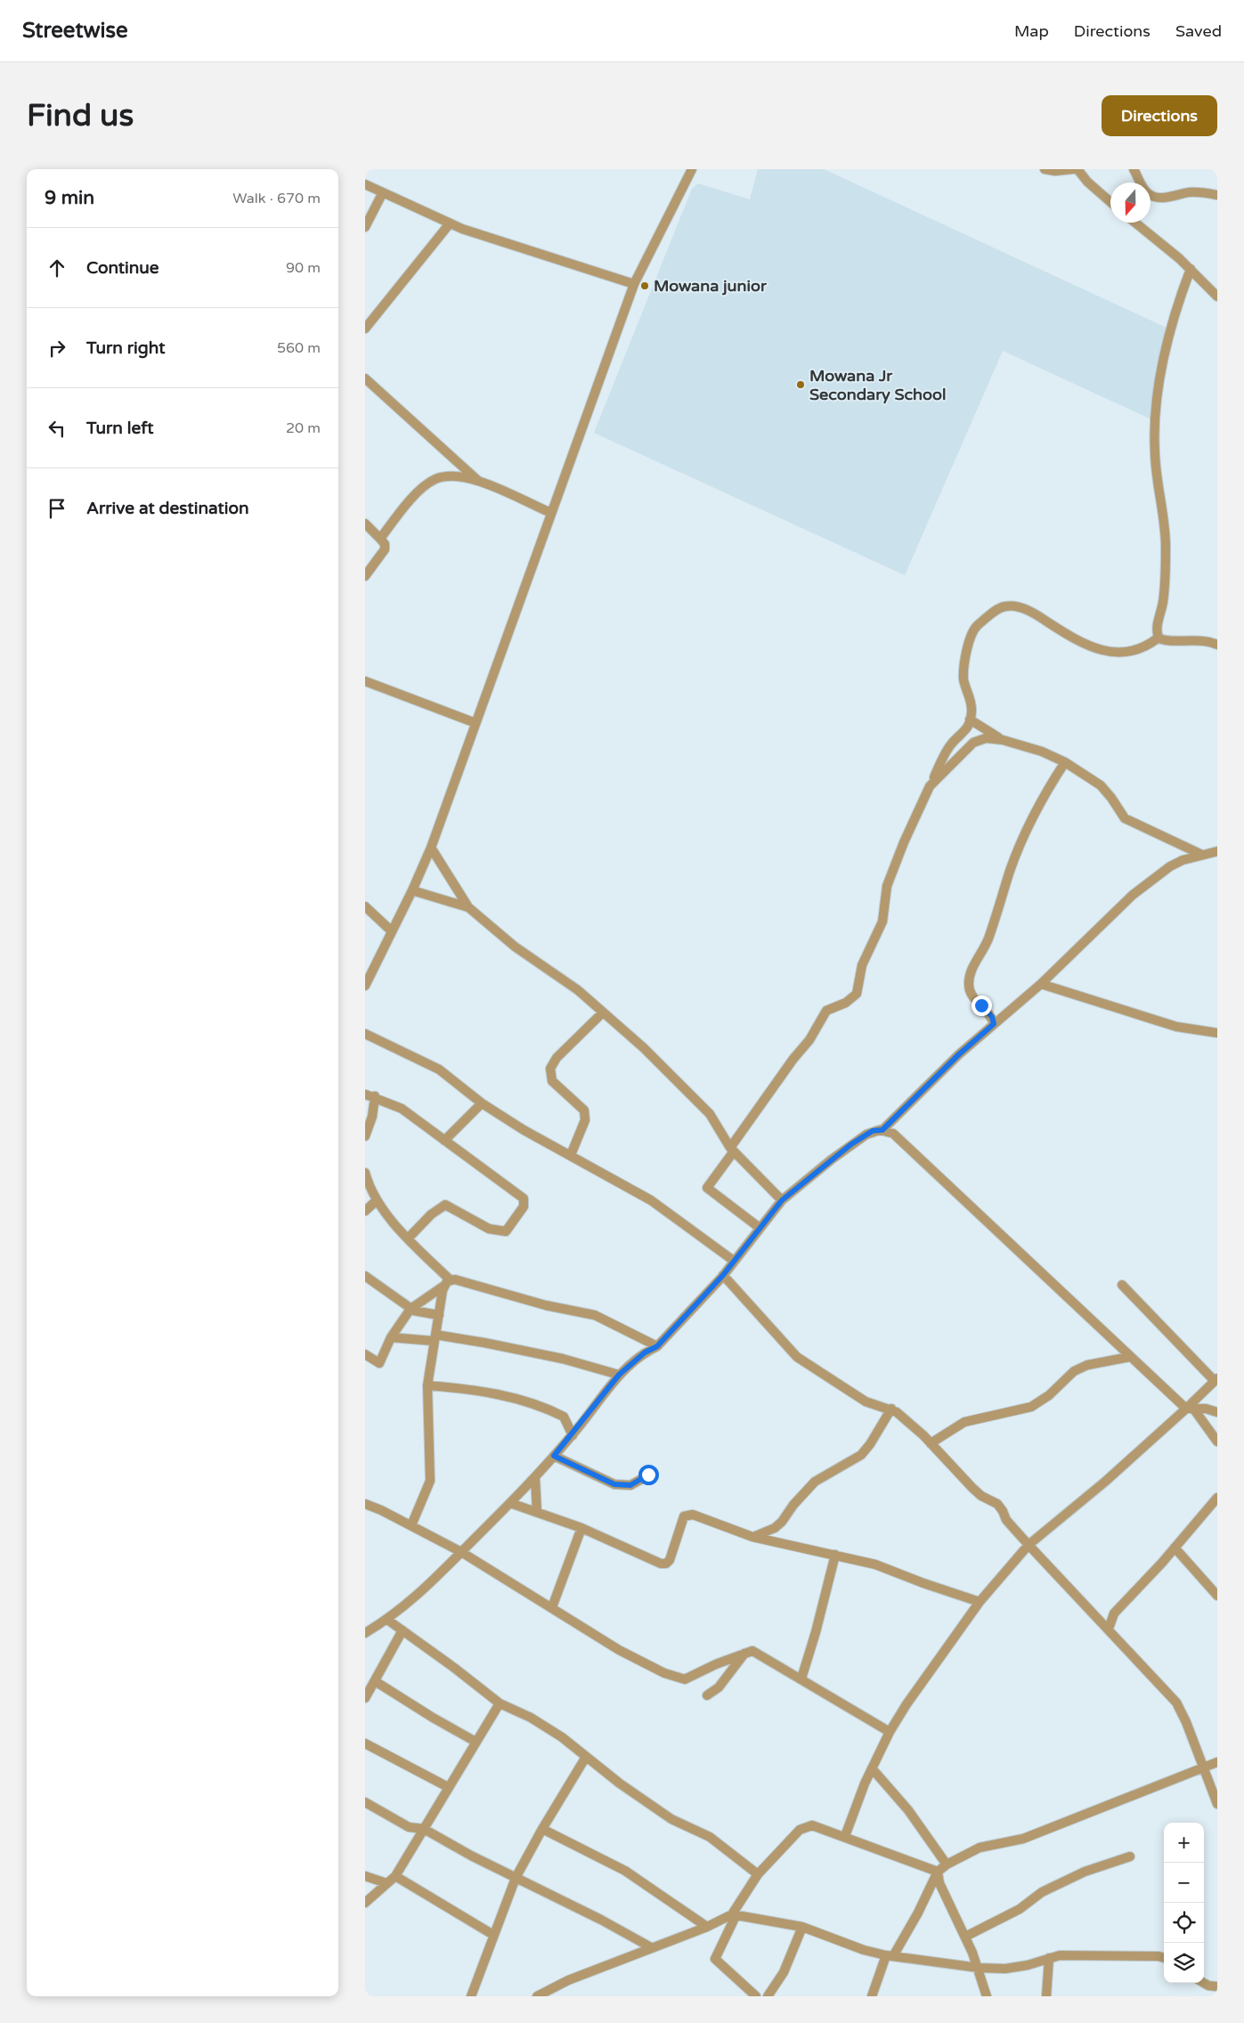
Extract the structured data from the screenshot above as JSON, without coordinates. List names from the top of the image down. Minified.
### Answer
{"places":["Mowana junior","Mowana Jr Secondary School"],"north":"bottom","page":{"header":"Streetwise","nav":["Map","Directions","Saved"],"buttons":"Directions","title":"Find us","heading":["9 min","Walk · 670 m"],"list":[["Continue","90 m"],["Turn right","560 m"],["Turn left","20 m"],"Arrive at destination"],"map_buttons":["+","−"]}}
